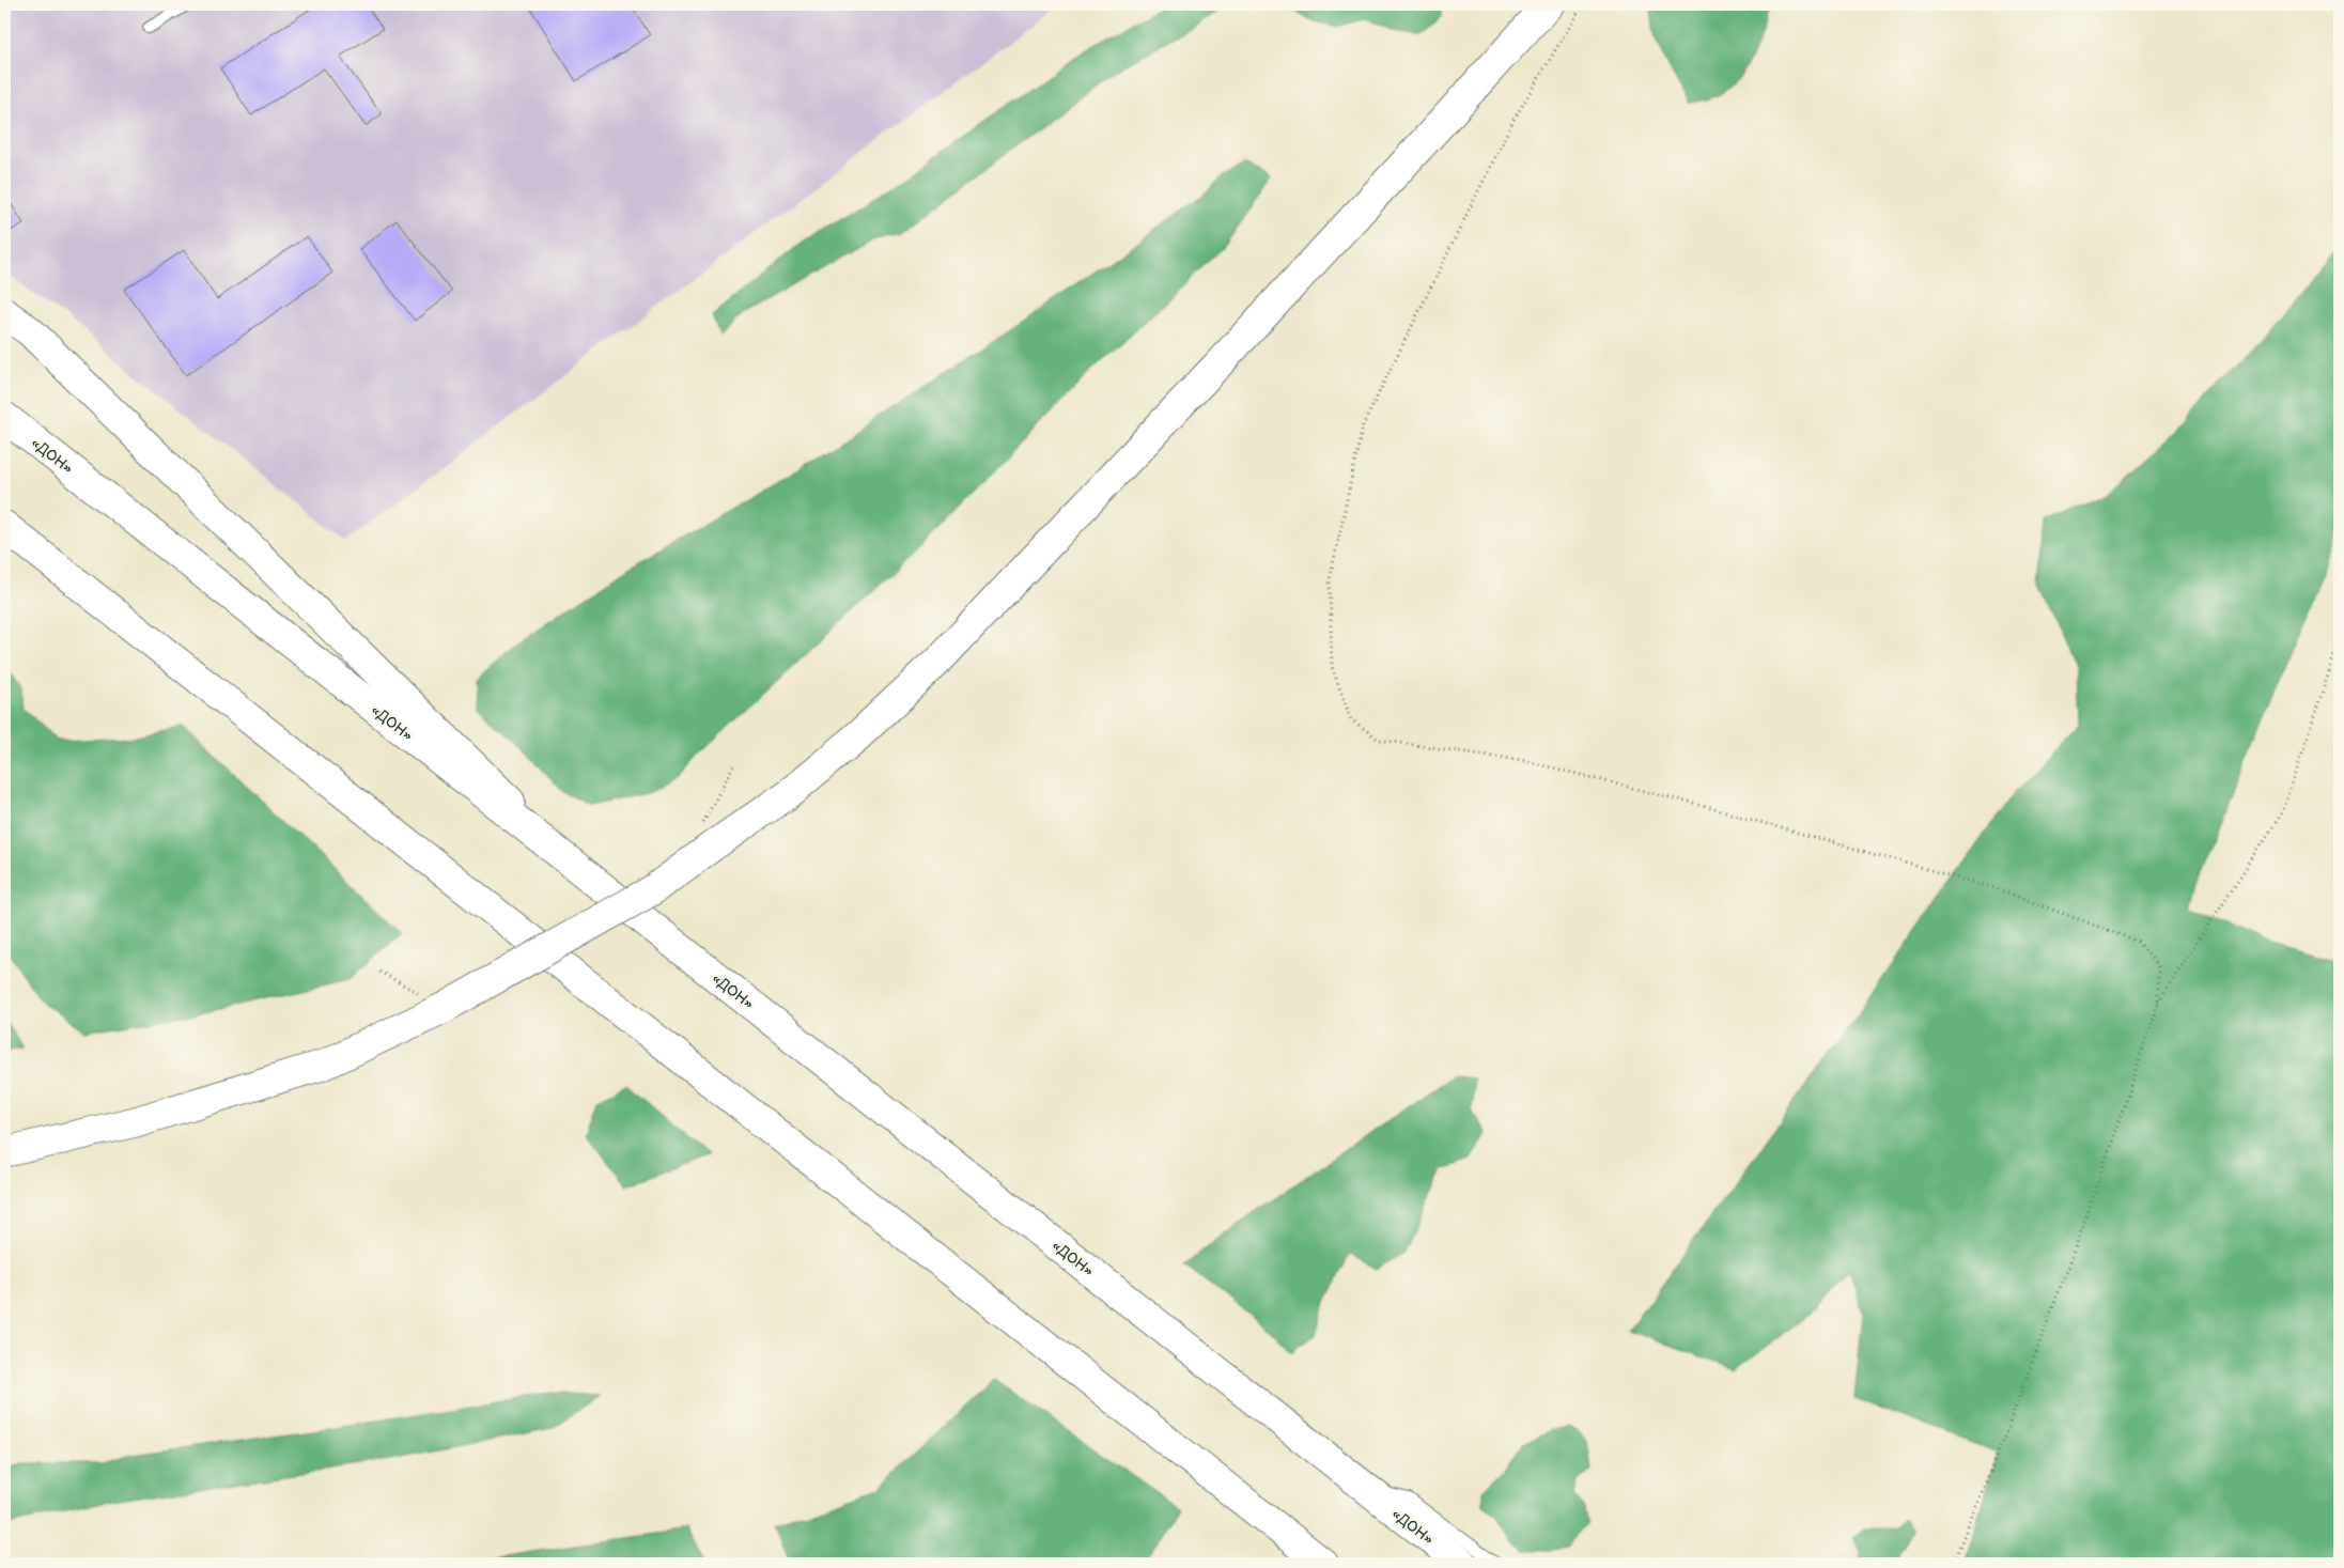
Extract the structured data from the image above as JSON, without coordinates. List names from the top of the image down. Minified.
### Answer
{"streets":{"main road":["«ДОН»"]}}
